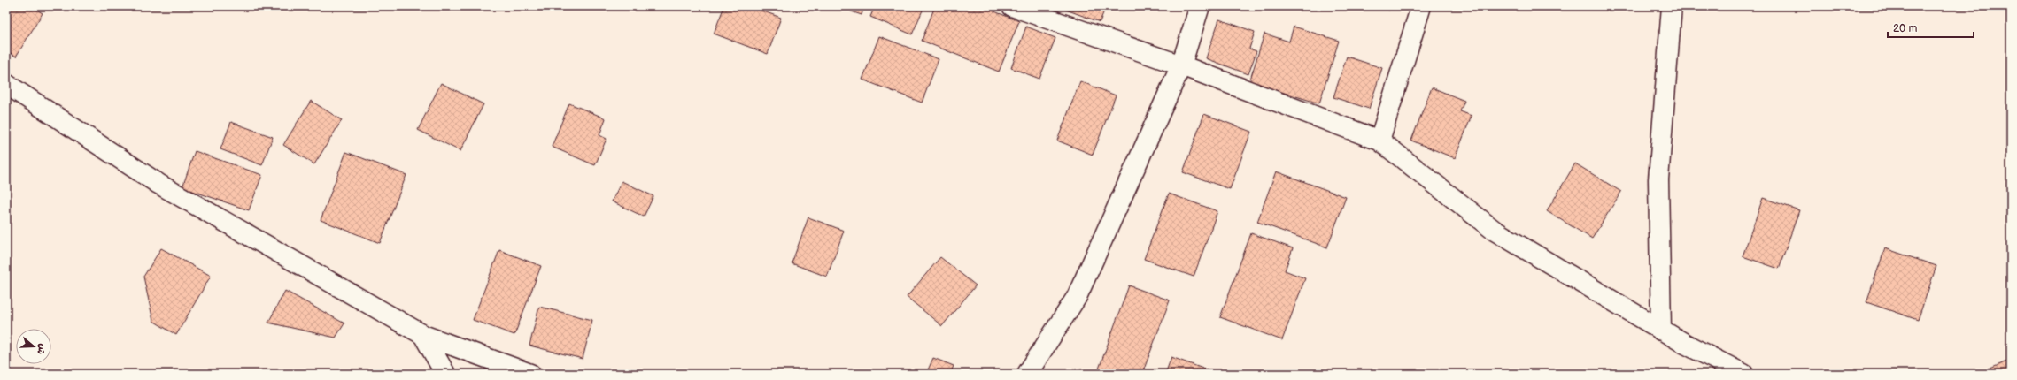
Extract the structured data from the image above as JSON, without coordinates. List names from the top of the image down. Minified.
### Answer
{"scale_bar":"20 m","north":"right"}
